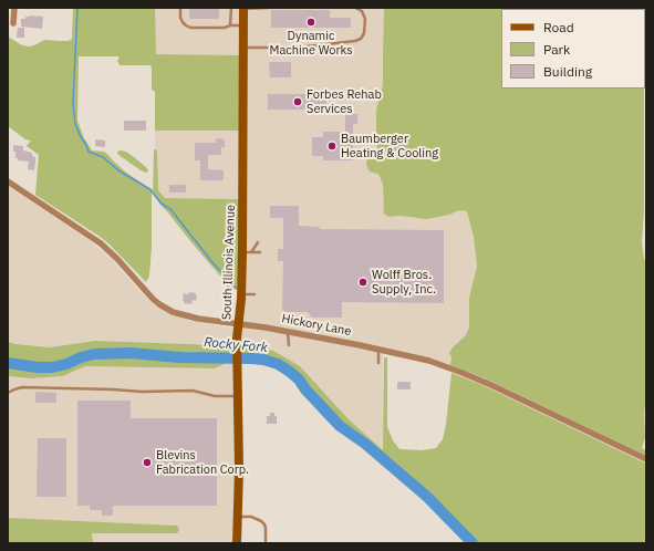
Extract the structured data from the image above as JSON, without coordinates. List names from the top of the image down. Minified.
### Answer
{"streets":{"main road":["South Illinois Avenue"],"street":["Hickory Lane"]},"crossings":[["South Illinois Avenue","Hickory Lane"]],"water":["Rocky Fork"],"places":["Dynamic Machine Works","Forbes Rehab Services","Baumberger Heating & Cooling","Wolff Bros. Supply, Inc.","Blevins Fabrication Corp."],"legend":["Road","Park","Building"]}
